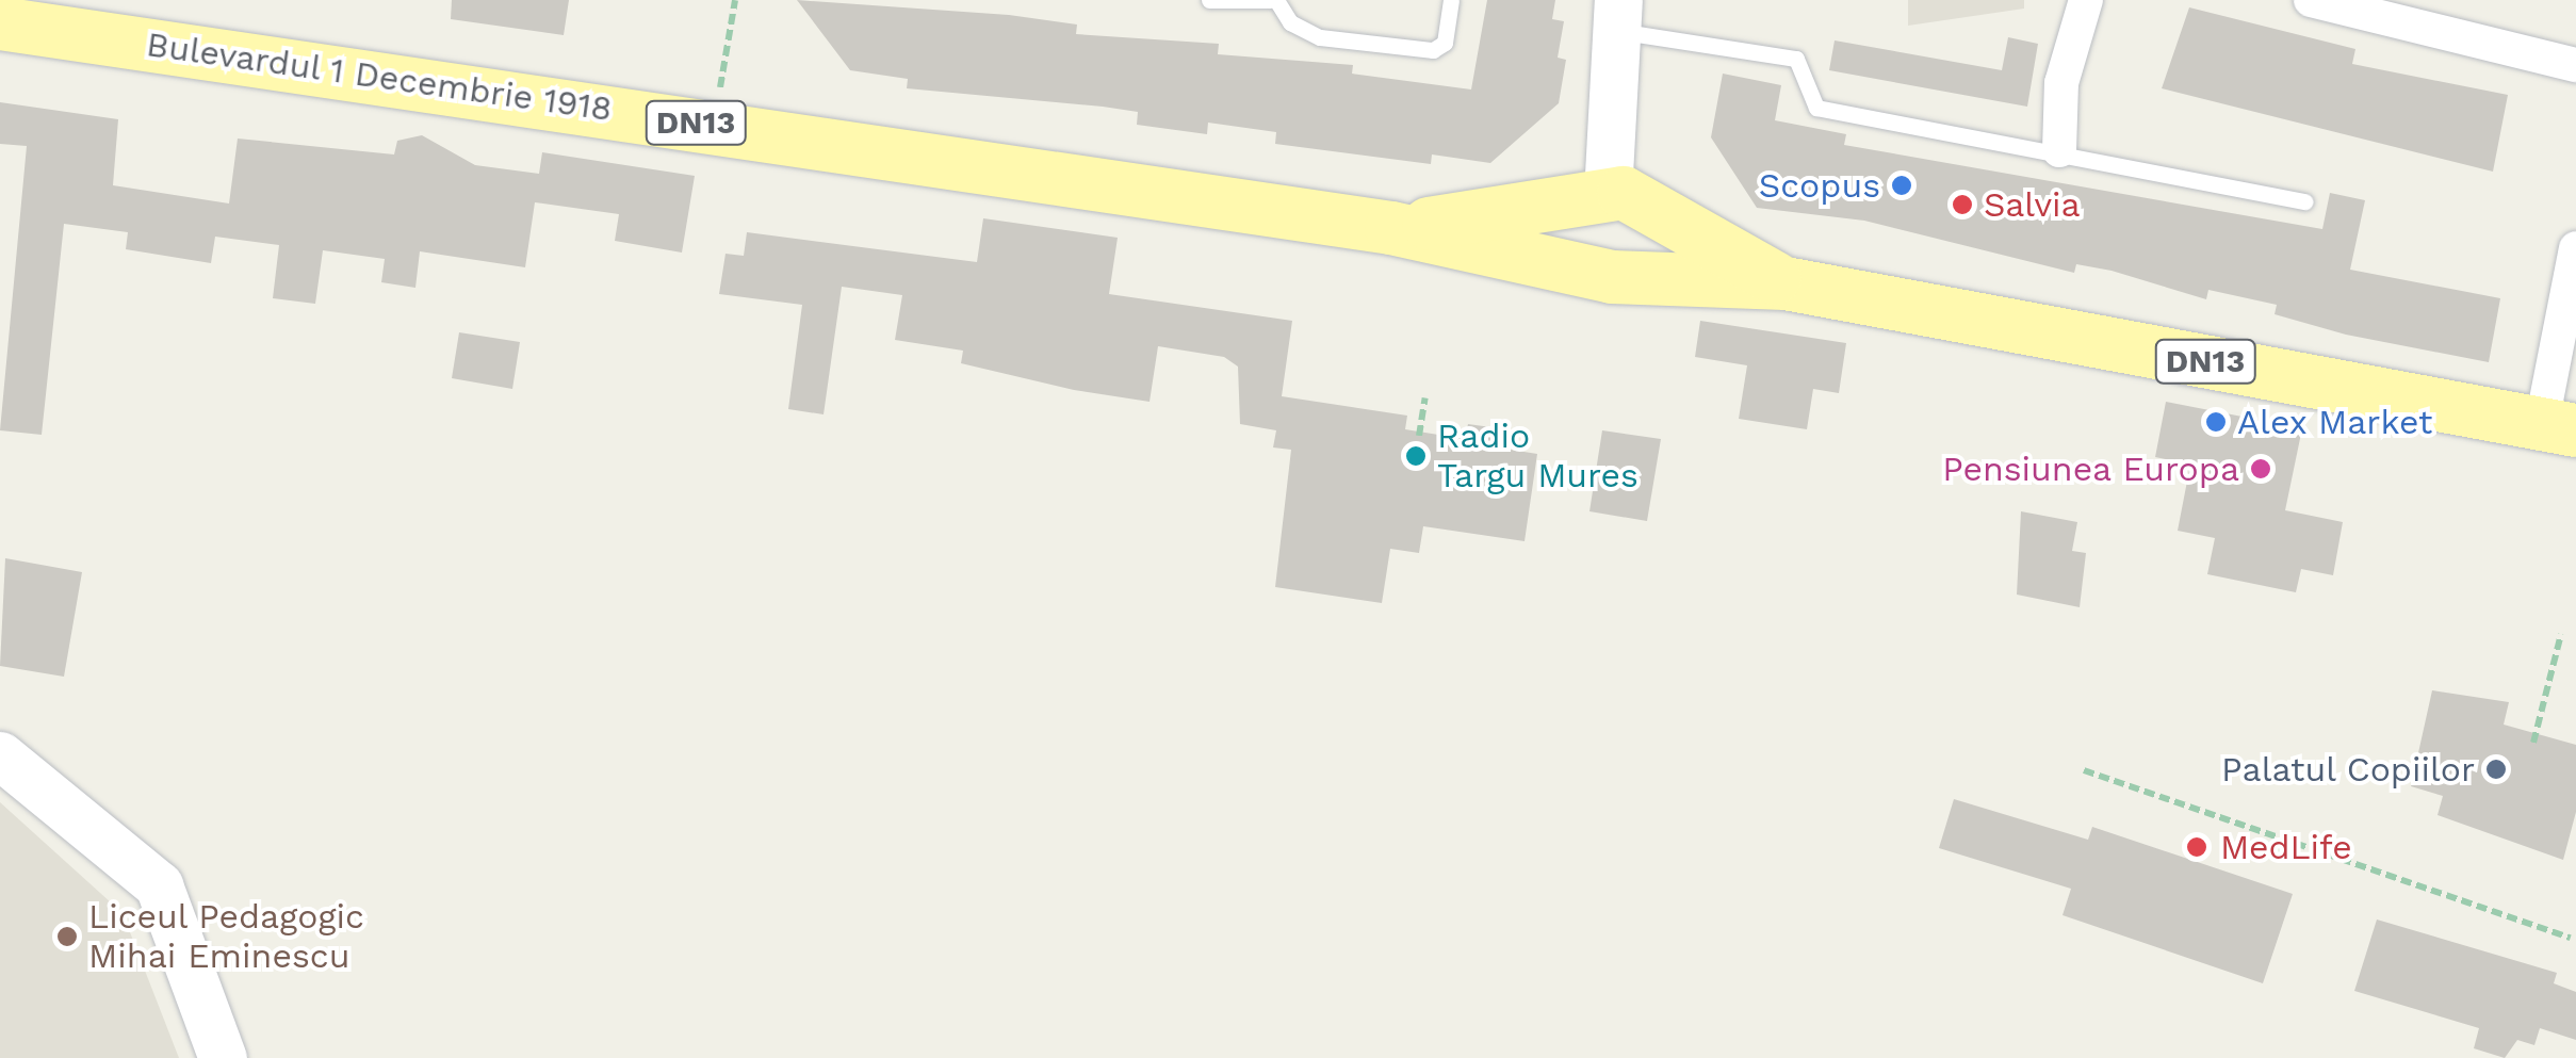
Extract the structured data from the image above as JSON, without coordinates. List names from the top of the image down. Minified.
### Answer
{"streets":{"main road":["Bulevardul 1 Decembrie 1918","DN13"]},"places":["Scopus","Salvia","Alex Market","Radio Targu Mures","Pensiunea Europa","Palatul Copiilor","MedLife","Liceul Pedagogic Mihai Eminescu"]}
